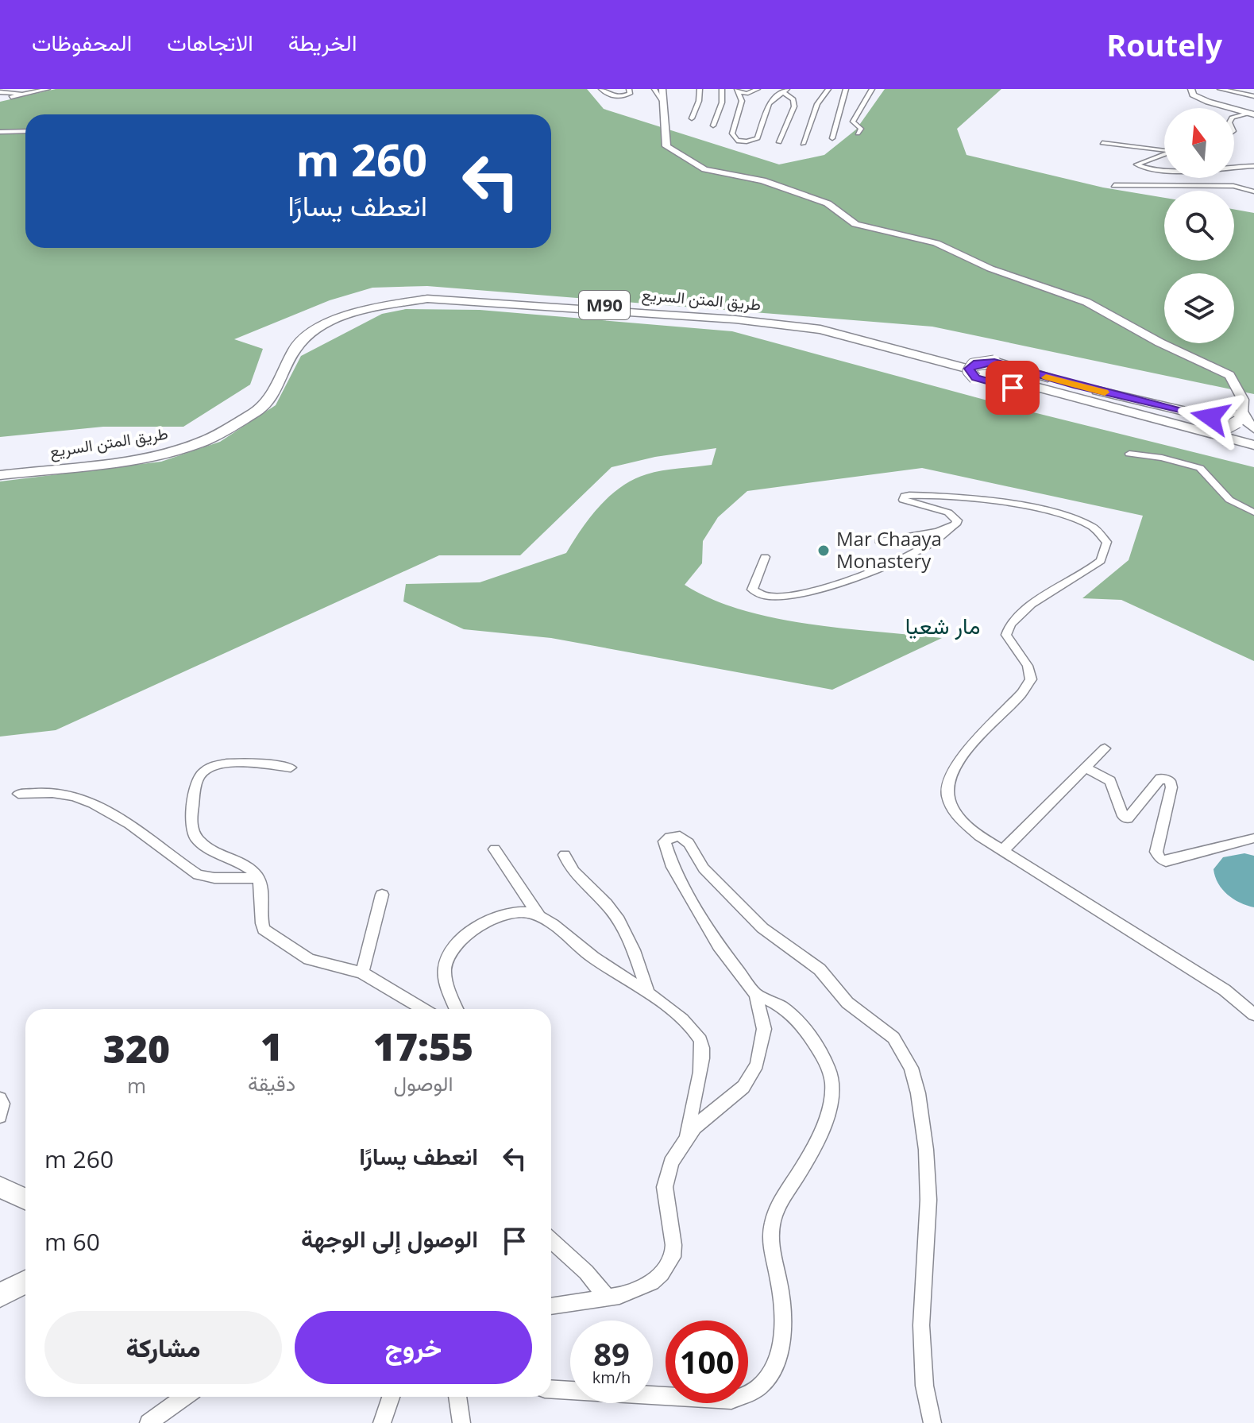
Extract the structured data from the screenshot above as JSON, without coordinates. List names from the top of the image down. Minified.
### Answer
{"streets":{"highway":["طريق المتن السريع","M90"]},"districts":["مار شعيا"],"places":["Mar Chaaya Monastery"],"north":"top","page":{"header":"Routely","nav":["الخريطة","الاتجاهات","المحفوظات"],"turn":["260 m","انعطف يسارًا"],"eta":["17:55","الوصول","1","دقيقة","320","m"],"list":[{"name":"انعطف يسارًا","value":"260 m"},{"name":"الوصول إلى الوجهة","value":"60 m"}],"buttons":["خروج","مشاركة"],"speed":"89 km/h","limit":"100"}}
